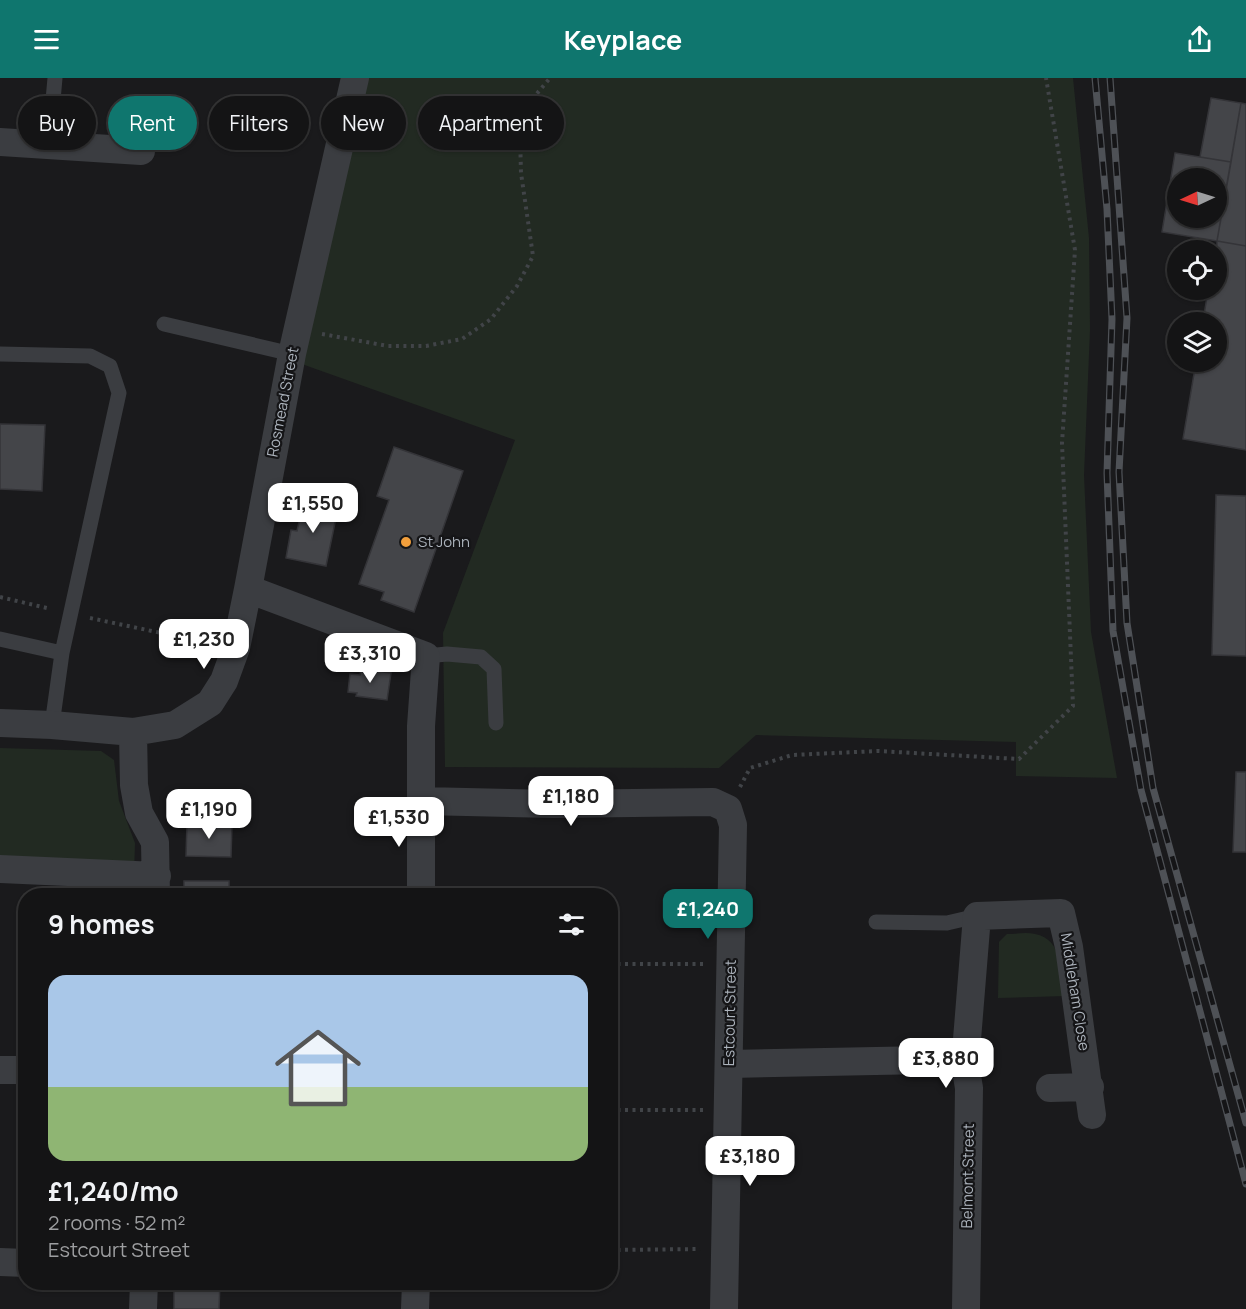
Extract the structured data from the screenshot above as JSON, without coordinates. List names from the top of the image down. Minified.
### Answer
{"streets":{"street":["Rosmead Street","Middleham Close","Estcourt Street","Belmont Street"]},"places":["St John"],"north":"left","page":{"header":"Keyplace","chip":["Buy","Rent","Filters","New","Apartment"],"price":["£1,550","£1,230","£3,310","£1,180","£1,190","£1,530","£1,240","£3,880","£3,180"],"heading":"9 homes","list":[{"name":"£1,240/mo","note":"2 rooms · 52 m² · Estcourt Street"}]}}
